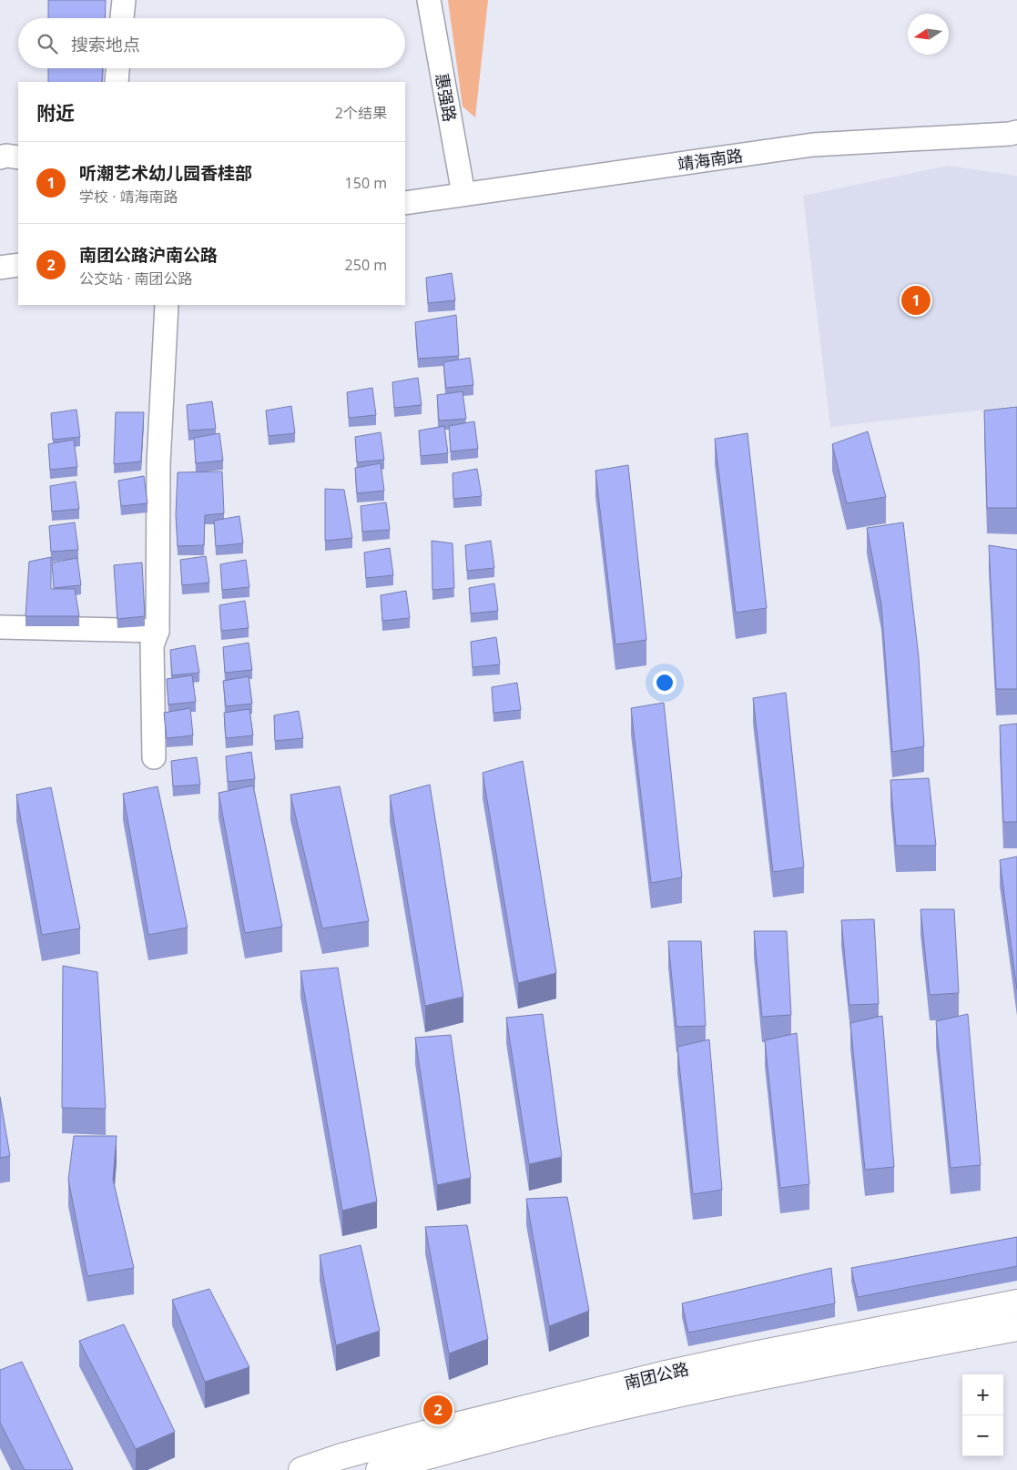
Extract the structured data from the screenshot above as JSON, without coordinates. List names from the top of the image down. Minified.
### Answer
{"streets":{"main road":["南团公路"],"street":["惠强路","靖海南路"]},"crossings":[["惠强路","靖海南路"]],"north":"left","page":{"search":"搜索地点","heading":["附近","2个结果"],"list":[{"mark":"1","name":"听潮艺术幼儿园香桂部","note":"学校 · 靖海南路","value":"150 m"},{"mark":"2","name":"南团公路沪南公路","note":"公交站 · 南团公路","value":"250 m"}],"pins":["1","2"],"map_buttons":["+","−"]}}
